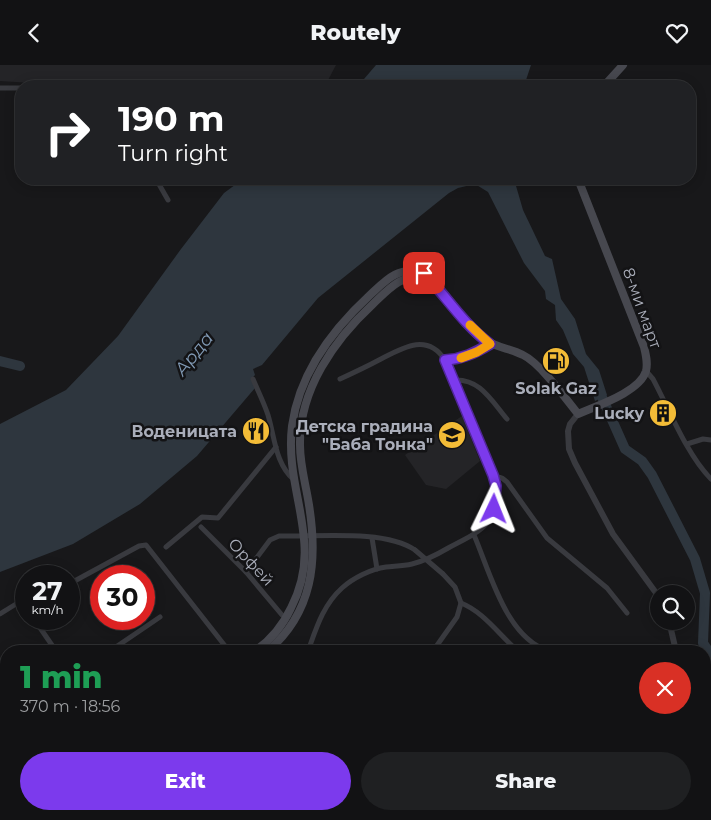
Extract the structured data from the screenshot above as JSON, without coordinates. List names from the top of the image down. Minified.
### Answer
{"streets":{"main road":["8-ми март"],"street":["Орфей"]},"water":["Арда"],"places":{"fuel station":["Solak Gaz"],"building":["Lucky"],"restaurant":["Воденицата"],"school or university":["Детска градина \"Баба Тонка\""]},"page":{"header":"Routely","turn":["190 m","Turn right"],"speed":"27 km/h","limit":"30","heading":["1 min","370 m · 18:56"],"buttons":["Exit","Share"]}}
